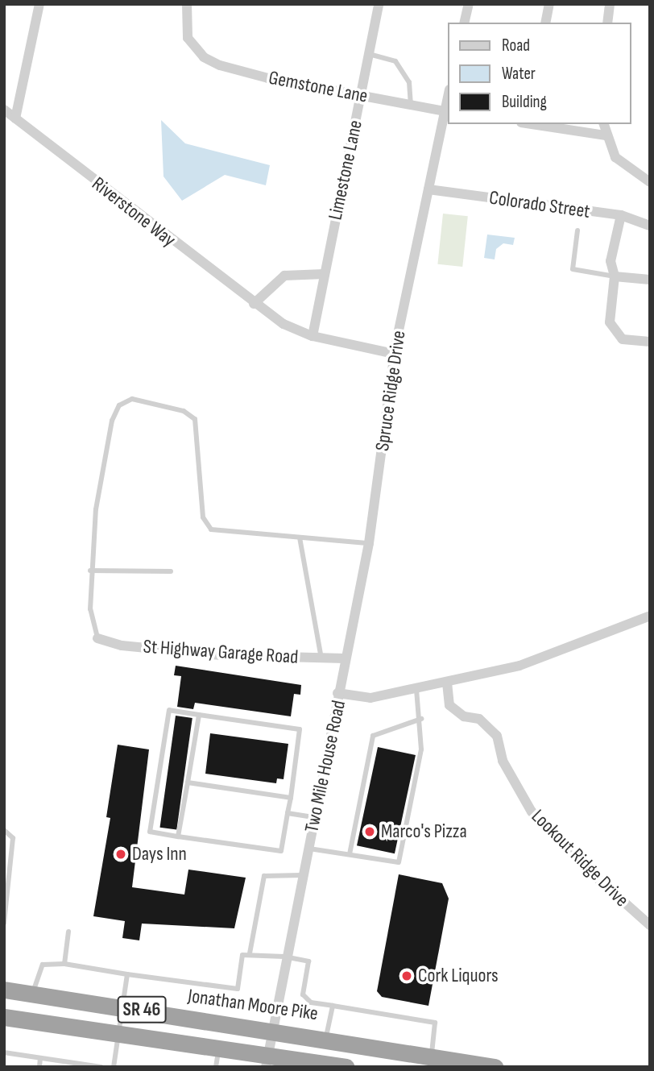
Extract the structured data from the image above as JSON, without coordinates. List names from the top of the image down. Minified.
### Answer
{"streets":{"highway":["Jonathan Moore Pike","SR 46"],"street":["Gemstone Lane","Limestone Lane","Colorado Street","Riverstone Way","Spruce Ridge Drive","St Highway Garage Road","Two Mile House Road","Lookout Ridge Drive"]},"crossings":[["Gemstone Lane","Limestone Lane"],["Gemstone Lane","Spruce Ridge Drive"],["Limestone Lane","Riverstone Way"],["Colorado Street","Spruce Ridge Drive"],["Riverstone Way","Spruce Ridge Drive"],["Spruce Ridge Drive","St Highway Garage Road"],["Spruce Ridge Drive","Two Mile House Road"],["Two Mile House Road","Lookout Ridge Drive"],["Two Mile House Road","Jonathan Moore Pike"],["Two Mile House Road","SR 46"]],"places":["Marco's Pizza","Days Inn","Cork Liquors"],"legend":["Road","Water","Building"]}
